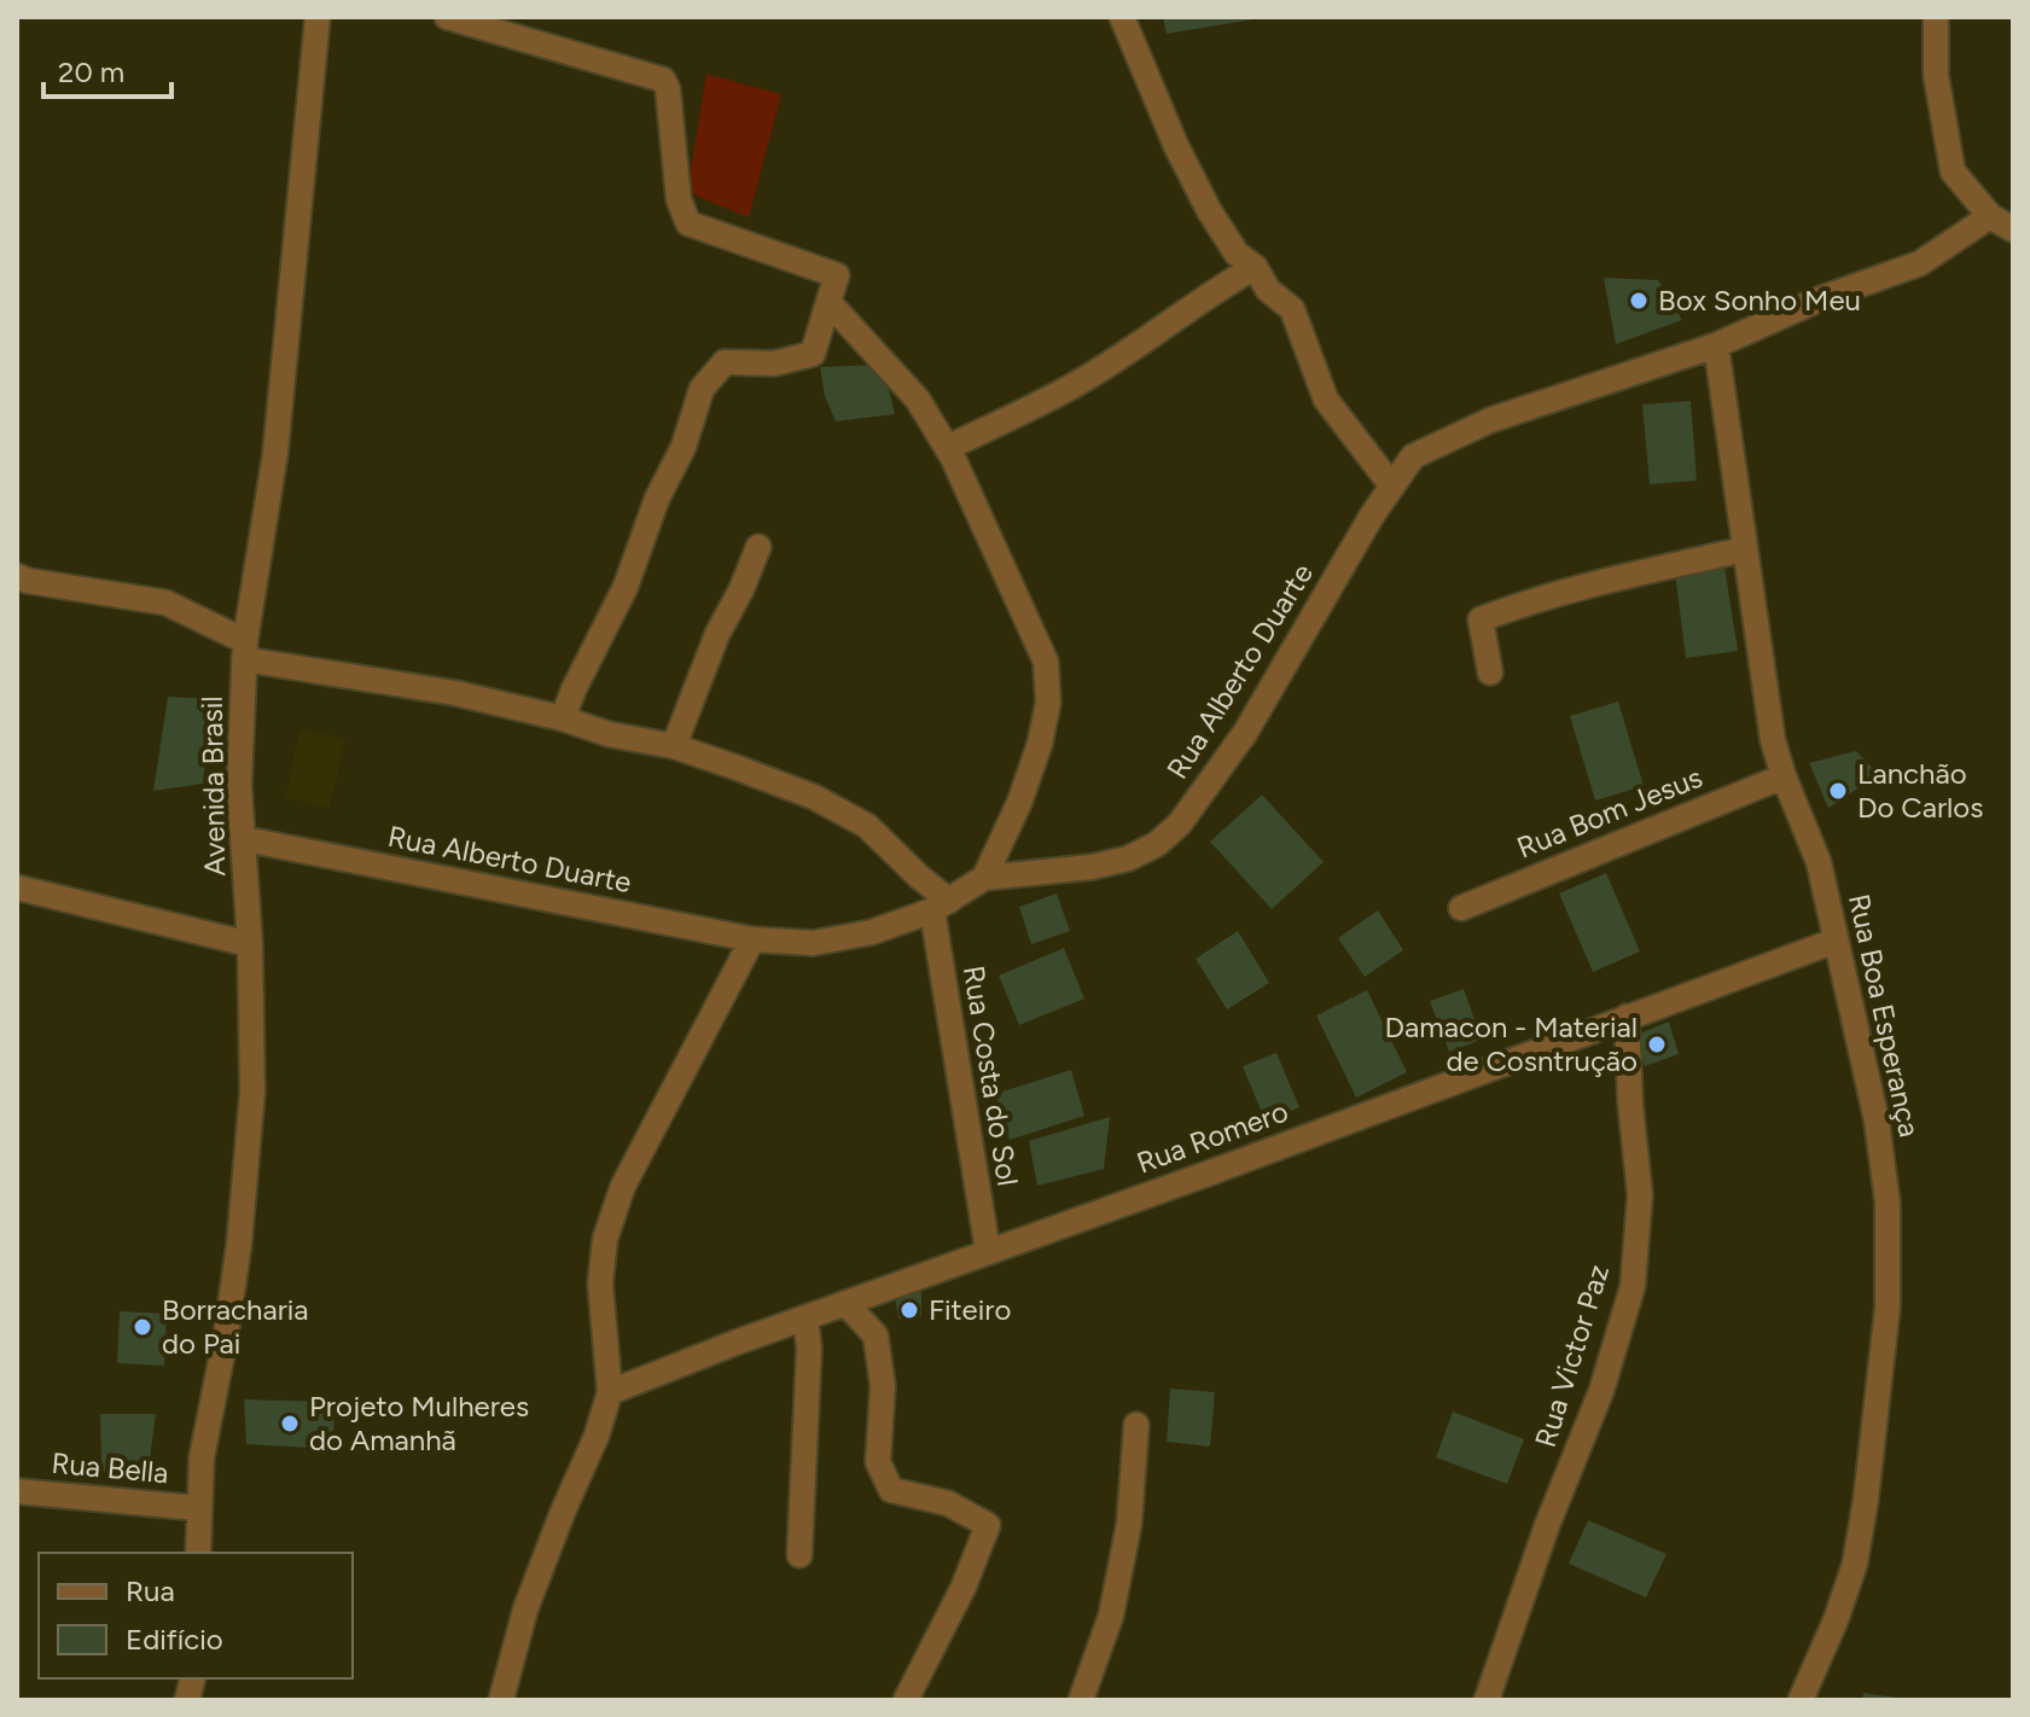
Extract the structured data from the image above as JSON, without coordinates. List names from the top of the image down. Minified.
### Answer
{"streets":{"street":["Rua Alberto Duarte","Avenida Brasil","Rua Bom Jesus","Rua Boa Esperança","Rua Costa do Sol","Rua Romero","Rua Victor Paz","Rua Bella"]},"crossings":[["Rua Alberto Duarte","Avenida Brasil"],["Rua Alberto Duarte","Rua Boa Esperança"],["Rua Alberto Duarte","Rua Costa do Sol"],["Avenida Brasil","Rua Bella"],["Rua Bom Jesus","Rua Boa Esperança"],["Rua Boa Esperança","Rua Romero"],["Rua Costa do Sol","Rua Romero"],["Rua Romero","Rua Victor Paz"]],"places":["Box Sonho Meu","Lanchão Do Carlos","Damacon - Material de Cosntrução","Fiteiro","Borracharia do Pai","Projeto Mulheres do Amanhã"],"legend":["Rua","Edifício"],"scale_bar":"20 m"}
